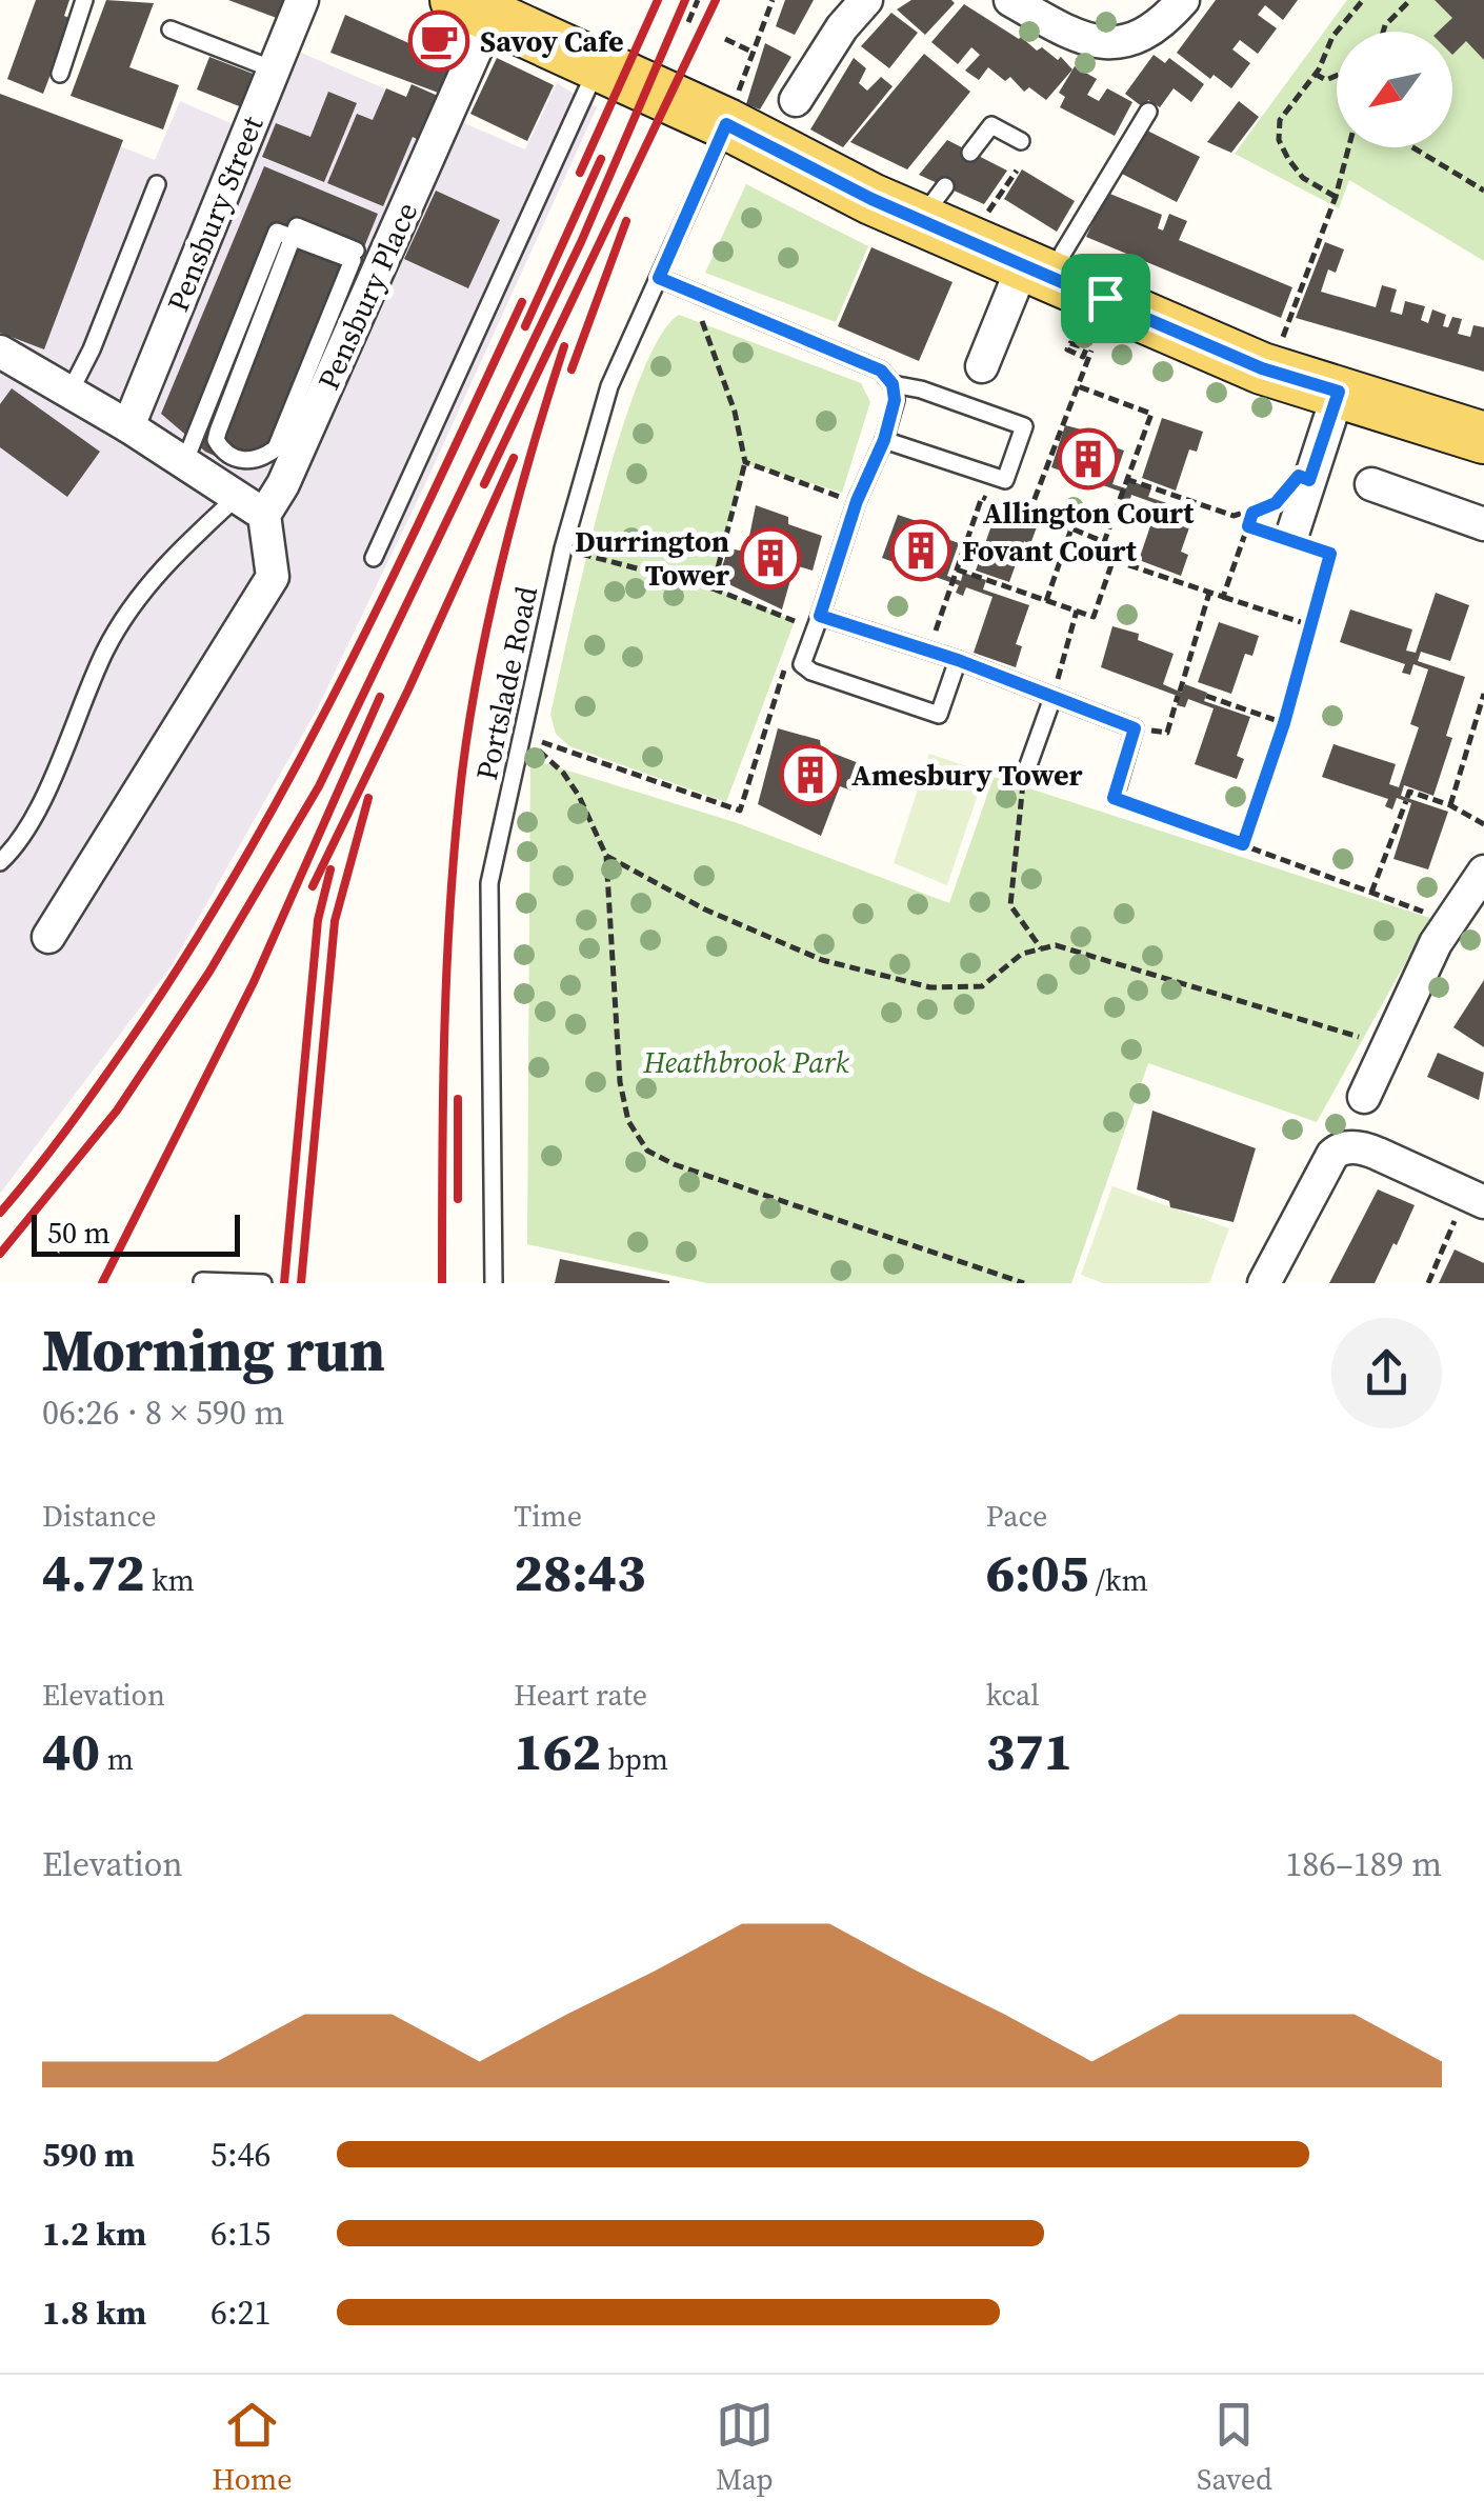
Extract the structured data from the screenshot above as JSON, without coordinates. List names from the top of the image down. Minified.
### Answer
{"streets":{"street":["Pensbury Street","Pensbury Place"],"lane":["Portslade Road"]},"parks":["Heathbrook Park"],"places":{"cafe":["Savoy Cafe"],"building":["Allington Court","Fovant Court","Durrington Tower","Amesbury Tower"]},"scale_bar":"50 m","north":"bottom left","page":{"scale":"50 m","heading":["Morning run","06:26 · 8 × 590 m"],"stats":[["Distance","4.72 km"],["Time","28:43"],["Pace","6:05 /km"],["Elevation","40 m"],["Heart rate","162 bpm"],["kcal","371"]],"chart":["Elevation","186–189 m"],"list":[{"name":"590 m","note":"5:46"},{"name":"1.2 km","note":"6:15"},{"name":"1.8 km","note":"6:21"}],"tabs":["Home","Map","Saved"]}}
